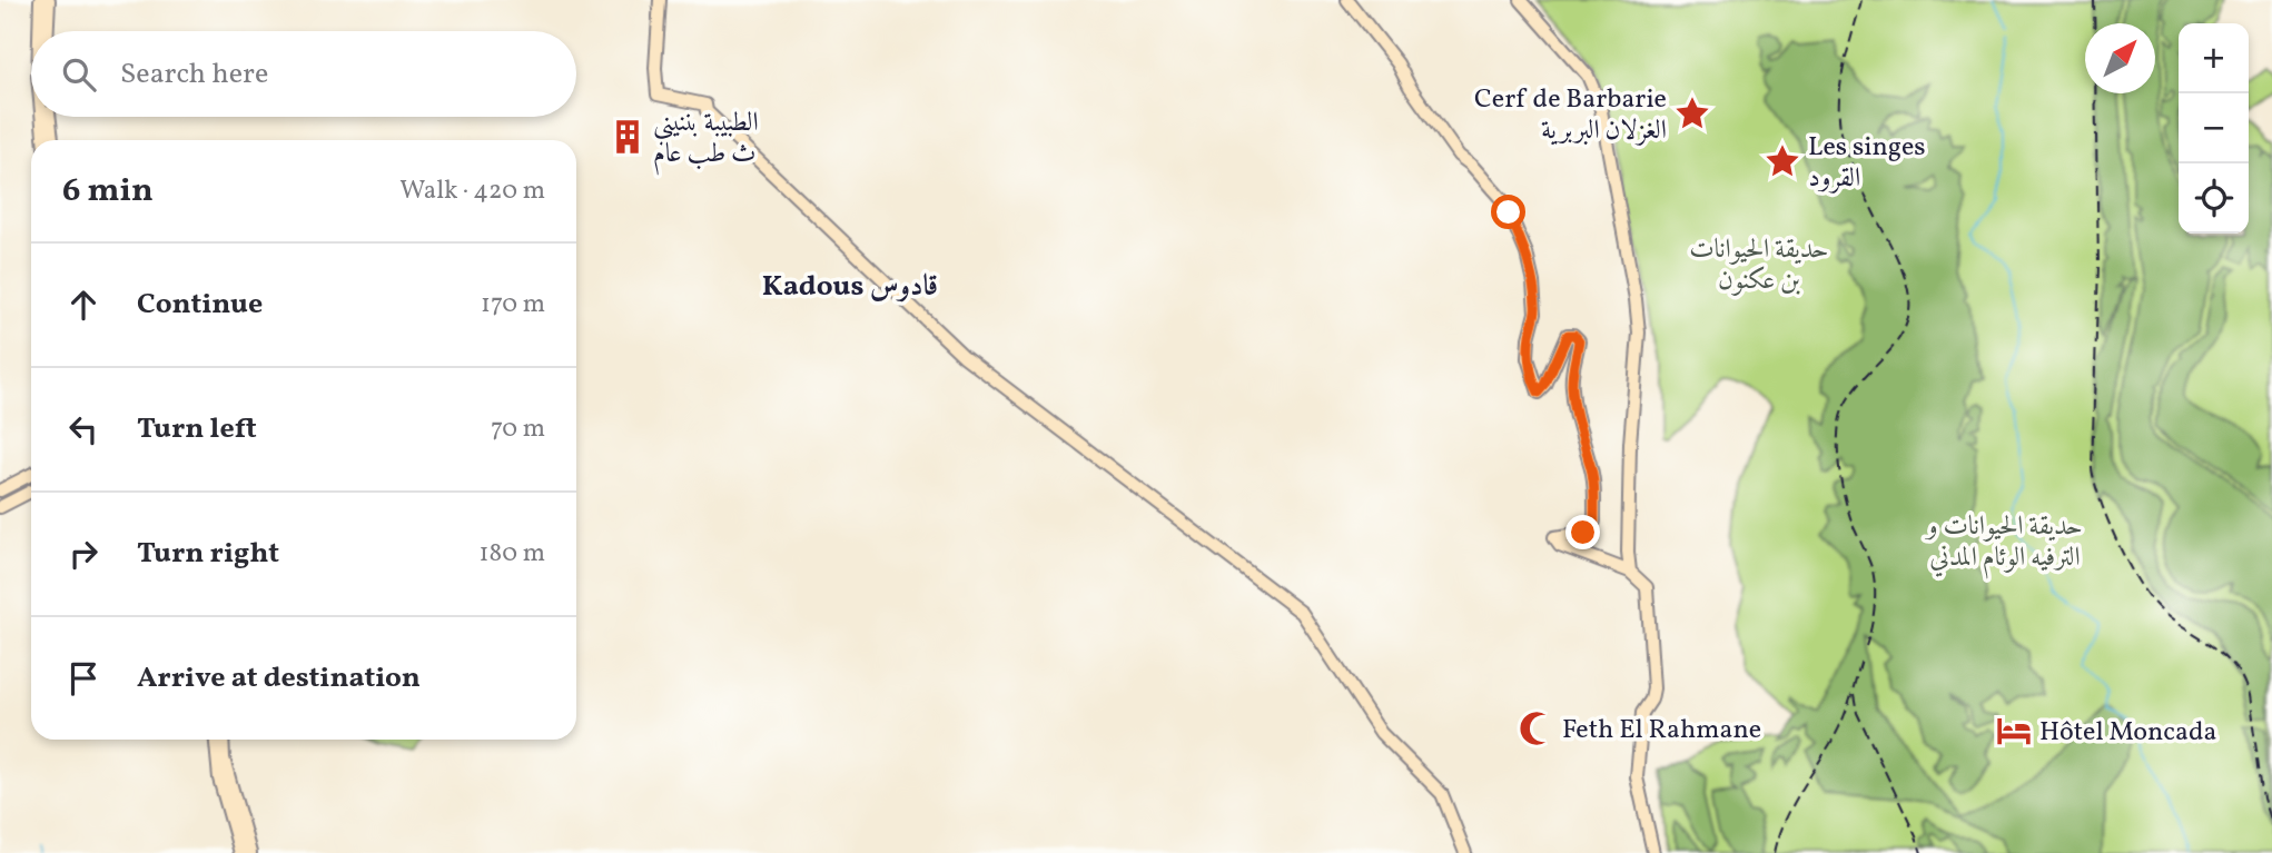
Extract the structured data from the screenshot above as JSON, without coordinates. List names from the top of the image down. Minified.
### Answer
{"districts":["Kadous قادوس"],"parks":["حديقة الحيوانات بن عكنون","حديقة الحيوانات و الترفيه الوئام المدني"],"places":{"place":["Cerf de Barbarie الغزلان البربرية","Les singes القرود"],"building":["الطبيبة بننيني ث طب عام"],"mosque":["Feth El Rahmane"],"hotel":["Hôtel Moncada"]},"north":"top right","page":{"map_buttons":["+","−"],"search":"Search here","heading":["6 min","Walk · 420 m"],"list":[["Continue","170 m"],["Turn left","70 m"],["Turn right","180 m"],"Arrive at destination"]}}
